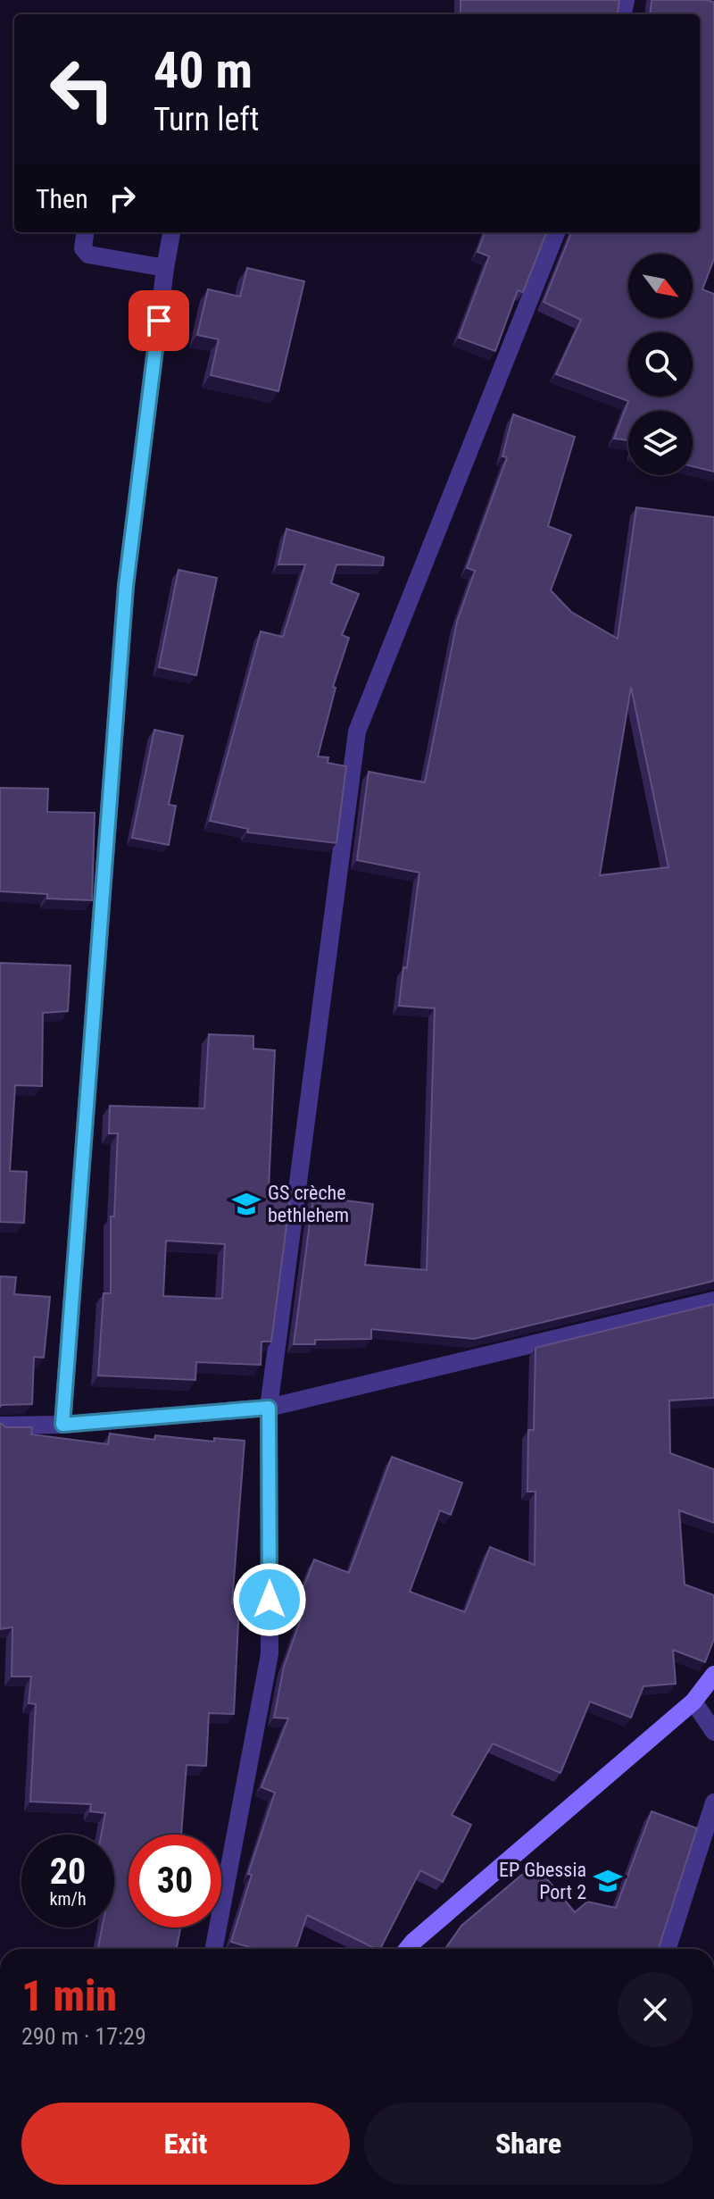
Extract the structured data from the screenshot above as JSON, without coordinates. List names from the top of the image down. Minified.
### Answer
{"places":{"school or university":["GS crèche bethlehem","EP Gbessia Port 2"]},"north":"bottom right","page":{"turn":["40 m","Turn left"],"then":"Then","speed":"20 km/h","limit":"30","heading":["1 min","290 m · 17:29"],"buttons":["Exit","Share"]}}
